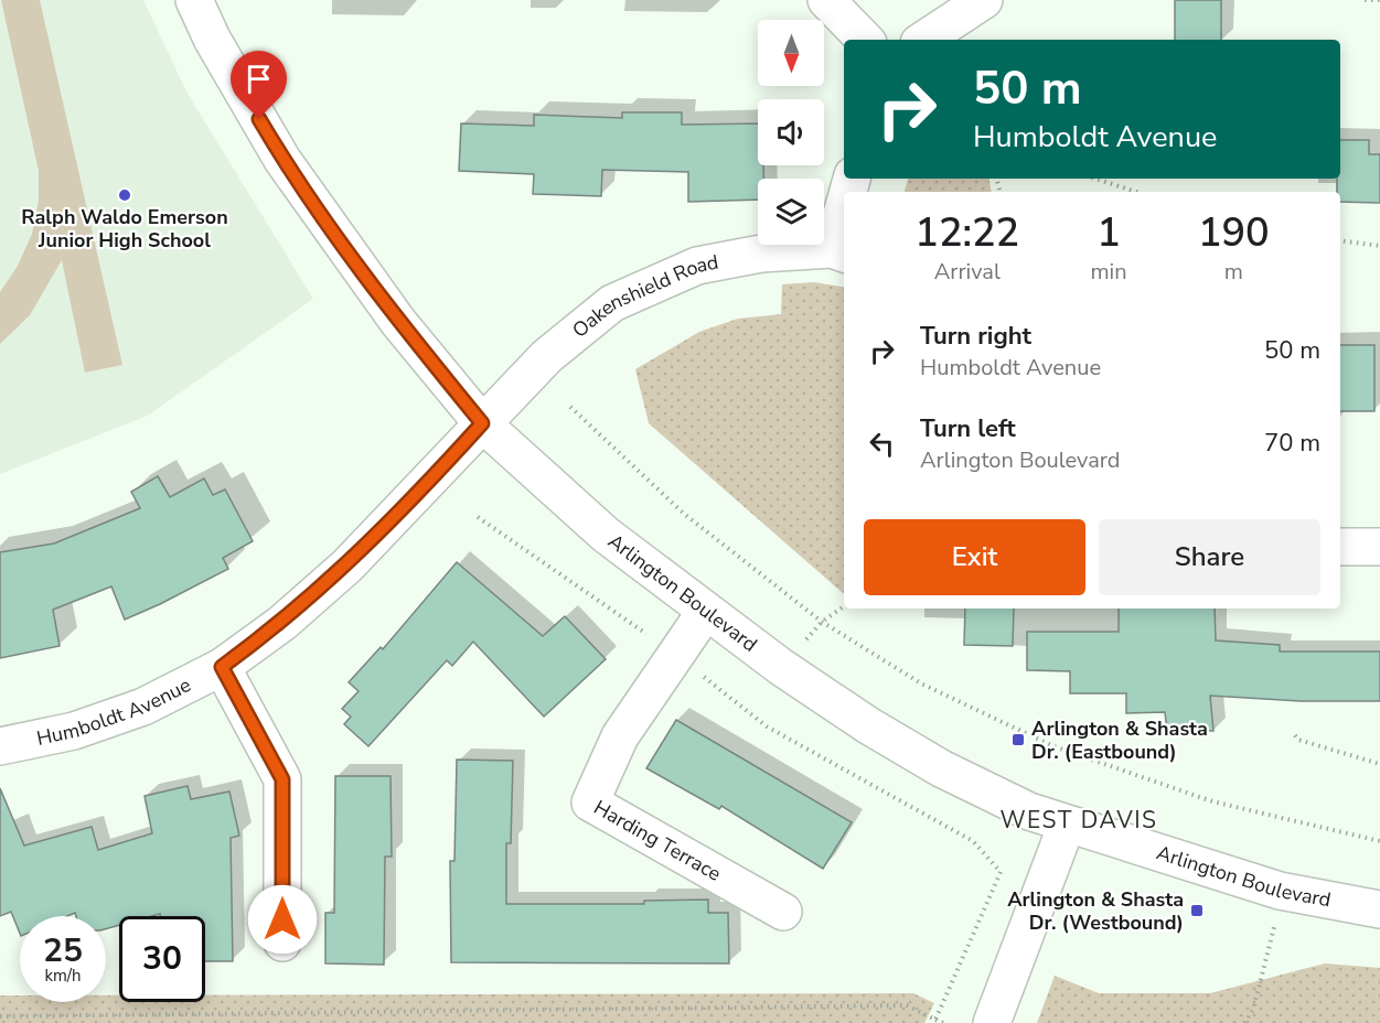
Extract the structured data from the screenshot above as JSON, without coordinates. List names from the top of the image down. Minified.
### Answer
{"streets":{"street":["Oakenshield Road","Arlington Boulevard","Humboldt Avenue","Harding Terrace"]},"crossings":[["Oakenshield Road","Arlington Boulevard"],["Oakenshield Road","Humboldt Avenue"],["Arlington Boulevard","Humboldt Avenue"],["Arlington Boulevard","Harding Terrace"]],"districts":["WEST DAVIS"],"places":{"other":["Ralph Waldo Emerson Junior High School"],"transit":["Arlington & Shasta Dr. (Eastbound)","Arlington & Shasta Dr. (Westbound)"]},"north":"bottom","page":{"turn":["50 m","Humboldt Avenue"],"eta":["12:22","Arrival","1","min","190","m"],"list":[{"name":"Turn right","note":"Humboldt Avenue","value":"50 m"},{"name":"Turn left","note":"Arlington Boulevard","value":"70 m"}],"buttons":["Exit","Share"],"speed":"25 km/h","limit":"30"}}
